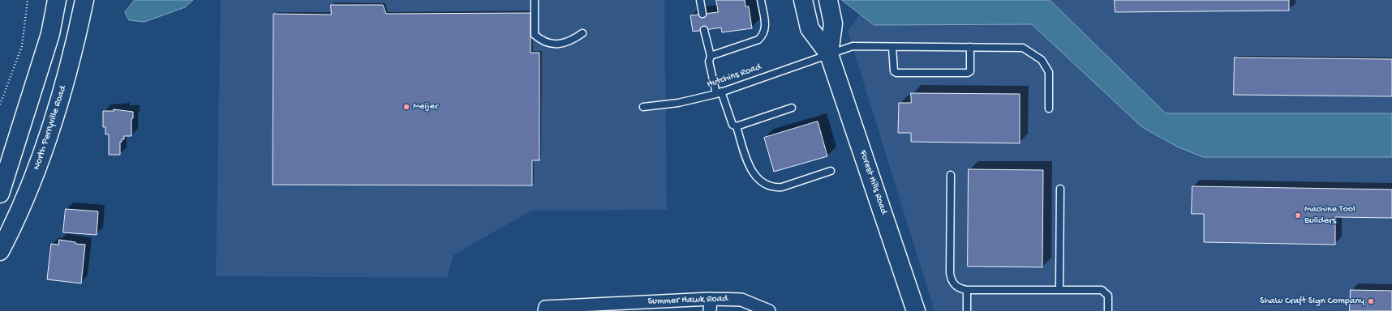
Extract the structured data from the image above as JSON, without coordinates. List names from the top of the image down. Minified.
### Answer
{"streets":{"main road":["North Perryville Road","Forest Hills Road"],"street":["Summer Hawk Road"],"lane":["Hutchins Road"]},"crossings":[["Hutchins Road","Forest Hills Road"]],"places":["Meijer","Machine Tool Builders","Shaw Craft SIgn Company"]}
